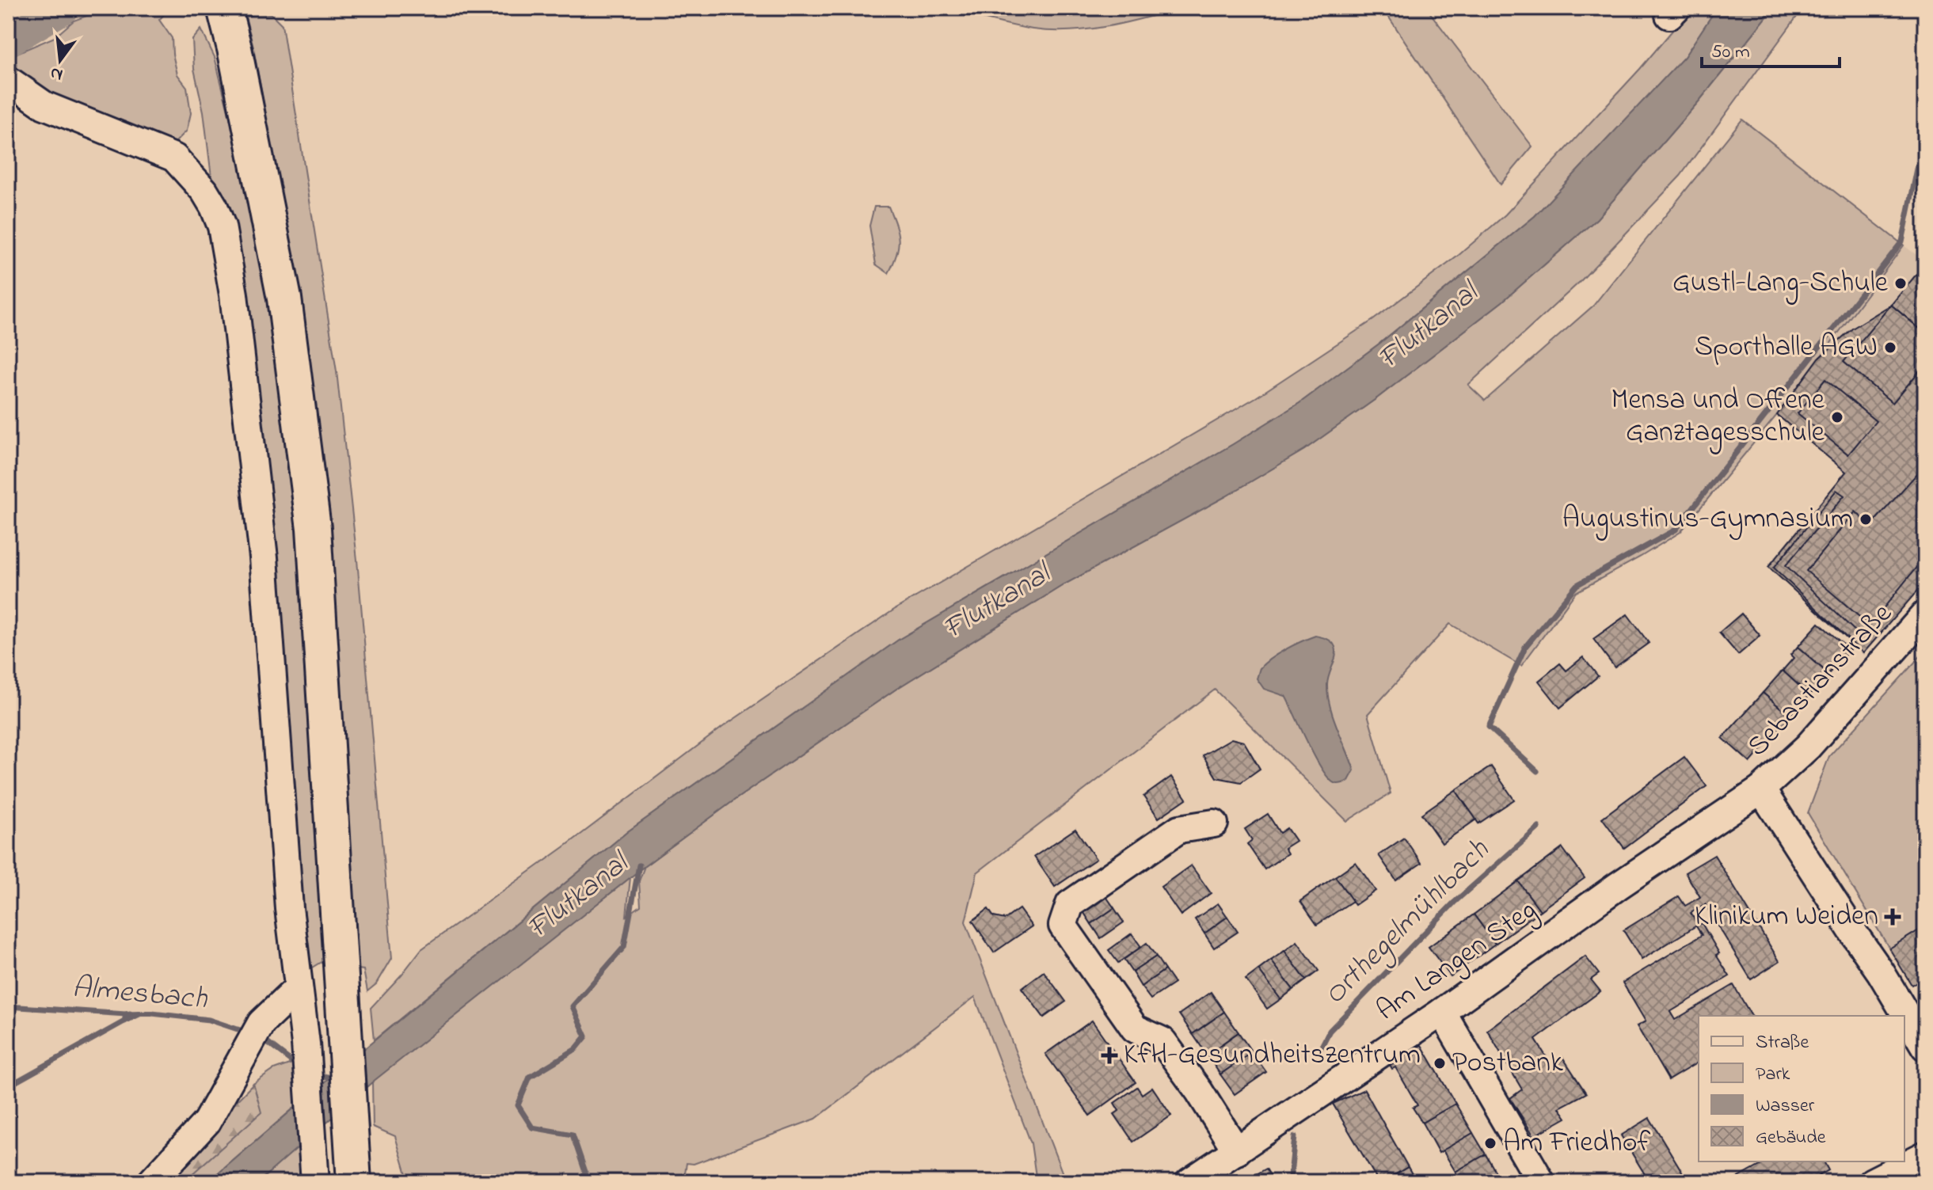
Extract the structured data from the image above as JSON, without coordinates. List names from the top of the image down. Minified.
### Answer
{"streets":{"street":["Sebastianstraße","Am Langen Steg"]},"crossings":[["Sebastianstraße","Am Langen Steg"]],"water":["Flutkanal","Orthegelmühlbach","Almesbach"],"places":{"other":["Gustl-Lang-Schule","Sporthalle AGW","Mensa und Offene Ganztagesschule","Augustinus-Gymnasium","Postbank","Am Friedhof"],"health":["Klinikum Weiden","KfH-Gesundheitszentrum"]},"legend":["Straße","Park","Wasser","Gebäude"],"scale_bar":"50 m","north":"bottom"}
